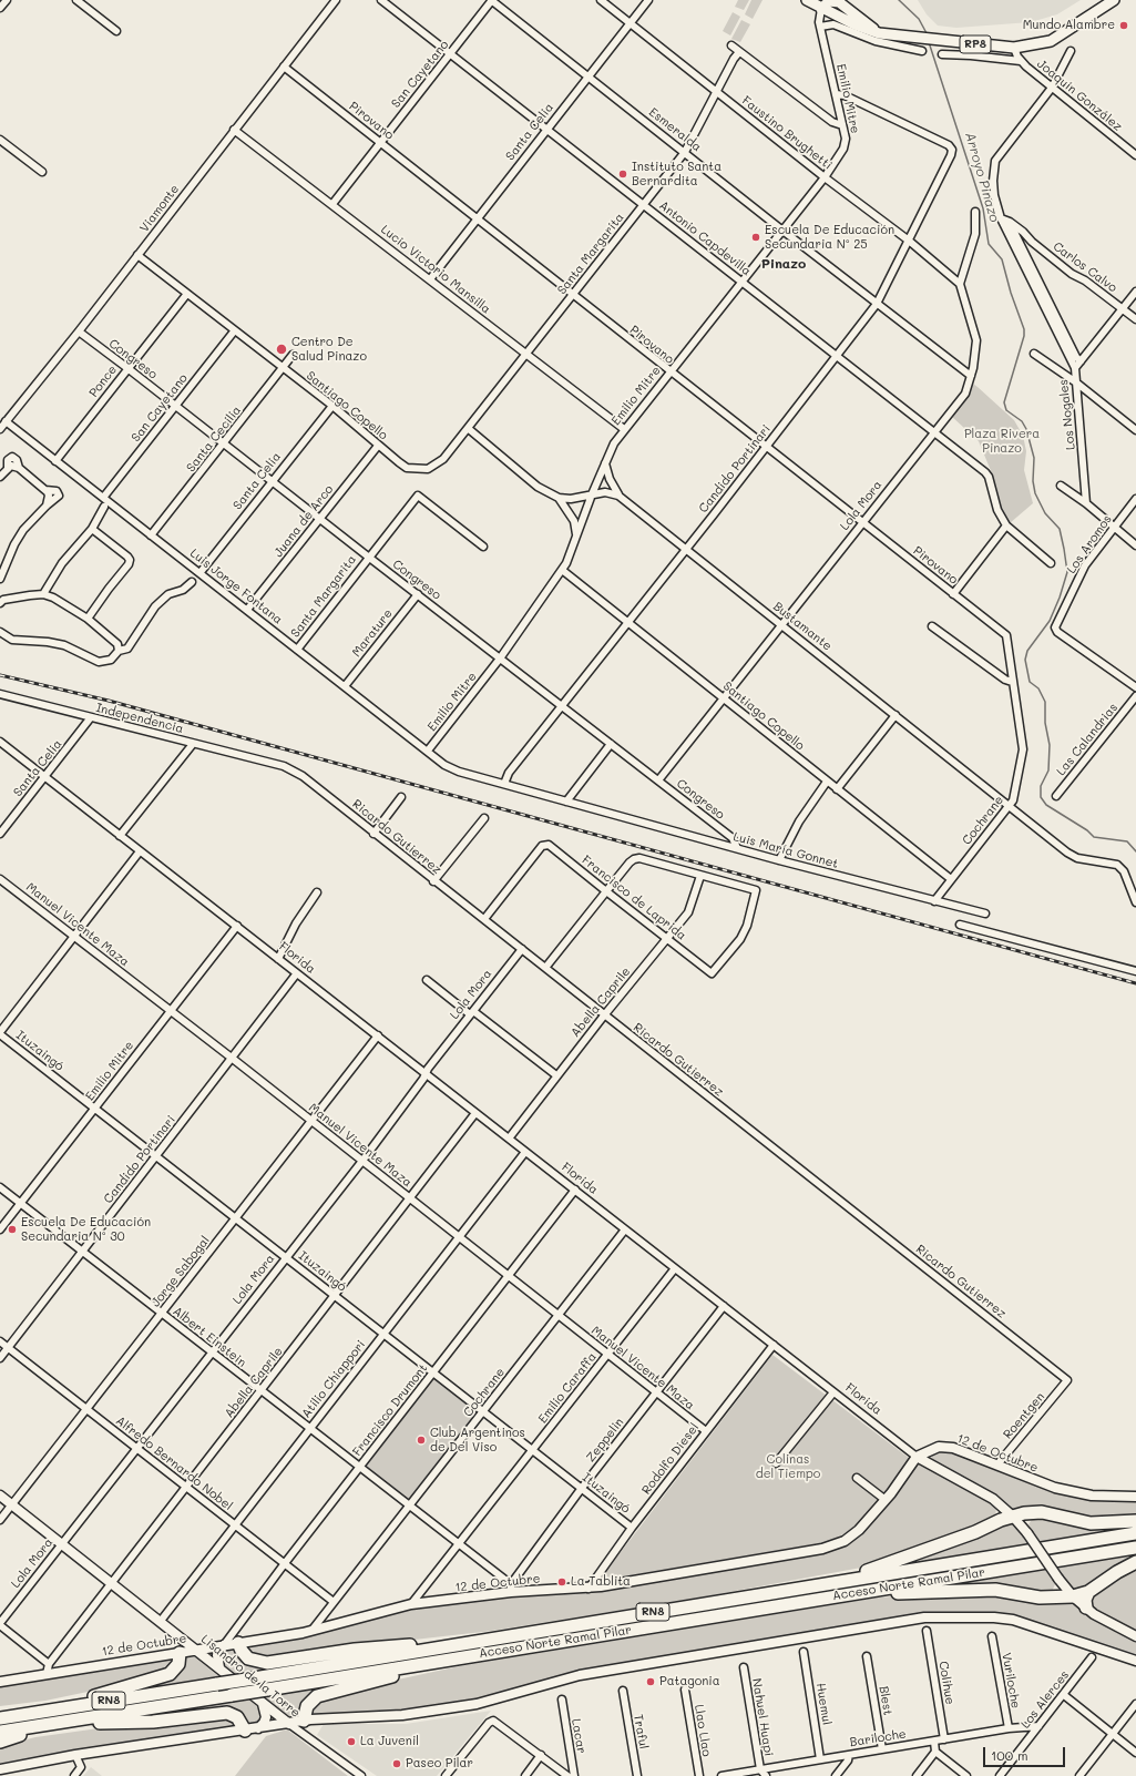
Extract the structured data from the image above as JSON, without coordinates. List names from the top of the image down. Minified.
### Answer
{"streets":{"highway":["Acceso Norte Ramal Pilar","RN8"],"main road":["RP8"],"street":["San Cayetano","Joaquín González","Emilio Mitre","Pirovano","Esmeralda","Santa Celia","Faustino Brughetti","Viamonte","Antonio Capdevilla","Santa Margarita","Carlos Calvo","Lucio Victorio Mansilla","Congreso","Ponce","Santiago Copello","Los Nogales","Santa Cecilia","Candido Portinari","Lola Mora","Juana de Arco","Los Aromos","Luis Jorge Fontana","Bustamante","Marature","Independencia","Las Calandrias","Cochrane","Ricardo Gutierrez","Luis María Gonnet","Francisco de Laprida","Manuel Vicente Maza","Florida","Abella Caprile","Ituzaingó","Jorge Sabogal","Albert Einstein","Atilio Chiappori","Emilio Caraffa","Francisco Drumont","Roentgen","Zeppelin","12 de Octubre","Rodolfo Diesel","Alfredo Bernardo Nobel","Lisandro de la Torre","Vuriloche","Colihue","Los Alerces","Blest","Huemul","Nahuel Huapi","Llao Llao","Traful","Lacar","Bariloche"]},"crossings":[["RP8","Joaquín González"],["RP8","Emilio Mitre"],["San Cayetano","Pirovano"],["San Cayetano","Esmeralda"],["San Cayetano","Antonio Capdevilla"],["San Cayetano","Lucio Victorio Mansilla"],["San Cayetano","Congreso"],["San Cayetano","Santiago Copello"],["San Cayetano","Luis Jorge Fontana"],["Emilio Mitre","Pirovano"],["Emilio Mitre","Esmeralda"],["Emilio Mitre","Faustino Brughetti"],["Emilio Mitre","Antonio Capdevilla"],["Emilio Mitre","Lucio Victorio Mansilla"],["Emilio Mitre","Congreso"],["Emilio Mitre","Santiago Copello"],["Emilio Mitre","Candido Portinari"],["Emilio Mitre","Luis Jorge Fontana"],["Emilio Mitre","Manuel Vicente Maza"],["Emilio Mitre","Florida"],["Emilio Mitre","Ituzaingó"],["Emilio Mitre","Albert Einstein"],["Pirovano","Santa Celia"],["Pirovano","Viamonte"],["Pirovano","Santa Margarita"],["Pirovano","Candido Portinari"],["Pirovano","Lola Mora"],["Pirovano","Cochrane"],["Esmeralda","Santa Celia"],["Esmeralda","Santa Margarita"],["Esmeralda","Candido Portinari"],["Esmeralda","Lola Mora"],["Santa Celia","Faustino Brughetti"],["Santa Celia","Antonio Capdevilla"],["Santa Celia","Lucio Victorio Mansilla"],["Santa Celia","Congreso"],["Santa Celia","Santiago Copello"],["Santa Celia","Luis Jorge Fontana"],["Santa Celia","Independencia"],["Santa Celia","Florida"],["Faustino Brughetti","Santa Margarita"],["Faustino Brughetti","Candido Portinari"],["Faustino Brughetti","Lola Mora"],["Viamonte","Lucio Victorio Mansilla"],["Viamonte","Congreso"],["Viamonte","Santiago Copello"],["Viamonte","Luis Jorge Fontana"],["Antonio Capdevilla","Santa Margarita"],["Antonio Capdevilla","Candido Portinari"],["Antonio Capdevilla","Lola Mora"],["Santa Margarita","Lucio Victorio Mansilla"],["Santa Margarita","Congreso"],["Santa Margarita","Santiago Copello"],["Santa Margarita","Luis Jorge Fontana"],["Carlos Calvo","Los Nogales"],["Congreso","Ponce"],["Congreso","Santa Cecilia"],["Congreso","Candido Portinari"],["Congreso","Lola Mora"],["Congreso","Juana de Arco"],["Congreso","Marature"],["Congreso","Luis María Gonnet"],["Ponce","Santiago Copello"],["Ponce","Luis Jorge Fontana"],["Santiago Copello","Santa Cecilia"],["Santiago Copello","Candido Portinari"],["Santiago Copello","Lola Mora"],["Santiago Copello","Juana de Arco"],["Santiago Copello","Cochrane"],["Santa Cecilia","Luis Jorge Fontana"],["Candido Portinari","Bustamante"],["Candido Portinari","Luis María Gonnet"],["Candido Portinari","Manuel Vicente Maza"],["Candido Portinari","Florida"],["Candido Portinari","Ituzaingó"],["Candido Portinari","Albert Einstein"],["Candido Portinari","Alfredo Bernardo Nobel"],["Lola Mora","Bustamante"],["Lola Mora","Ricardo Gutierrez"],["Lola Mora","Manuel Vicente Maza"],["Lola Mora","Florida"],["Lola Mora","Ituzaingó"],["Lola Mora","Albert Einstein"],["Lola Mora","Alfredo Bernardo Nobel"],["Lola Mora","Lisandro de la Torre"],["Juana de Arco","Luis Jorge Fontana"],["Luis Jorge Fontana","Marature"],["Luis Jorge Fontana","Luis María Gonnet"],["Bustamante","Cochrane"],["Independencia","Ricardo Gutierrez"],["Cochrane","Luis María Gonnet"],["Cochrane","Manuel Vicente Maza"],["Cochrane","Florida"],["Cochrane","Ituzaingó"],["Cochrane","Albert Einstein"],["Cochrane","12 de Octubre"],["Cochrane","Alfredo Bernardo Nobel"],["Ricardo Gutierrez","Francisco de Laprida"],["Ricardo Gutierrez","Abella Caprile"],["Ricardo Gutierrez","Roentgen"],["Francisco de Laprida","Abella Caprile"],["Manuel Vicente Maza","Abella Caprile"],["Manuel Vicente Maza","Jorge Sabogal"],["Manuel Vicente Maza","Atilio Chiappori"],["Manuel Vicente Maza","Emilio Caraffa"],["Manuel Vicente Maza","Francisco Drumont"],["Manuel Vicente Maza","Zeppelin"],["Manuel Vicente Maza","Rodolfo Diesel"],["Florida","Abella Caprile"],["Florida","Jorge Sabogal"],["Florida","Atilio Chiappori"],["Florida","Emilio Caraffa"],["Florida","Francisco Drumont"],["Florida","Zeppelin"],["Florida","12 de Octubre"],["Florida","Rodolfo Diesel"],["Abella Caprile","Ituzaingó"],["Abella Caprile","Albert Einstein"],["Abella Caprile","Alfredo Bernardo Nobel"],["Abella Caprile","Lisandro de la Torre"],["Ituzaingó","Jorge Sabogal"],["Ituzaingó","Atilio Chiappori"],["Ituzaingó","Emilio Caraffa"],["Ituzaingó","Francisco Drumont"],["Ituzaingó","Zeppelin"],["Ituzaingó","Rodolfo Diesel"],["Jorge Sabogal","Albert Einstein"],["Jorge Sabogal","Alfredo Bernardo Nobel"],["Jorge Sabogal","Lisandro de la Torre"],["Albert Einstein","Atilio Chiappori"],["Albert Einstein","Emilio Caraffa"],["Albert Einstein","Francisco Drumont"],["Albert Einstein","Zeppelin"],["Albert Einstein","12 de Octubre"],["Atilio Chiappori","Alfredo Bernardo Nobel"],["Atilio Chiappori","Lisandro de la Torre"],["Emilio Caraffa","12 de Octubre"],["Francisco Drumont","12 de Octubre"],["Francisco Drumont","Alfredo Bernardo Nobel"],["Roentgen","12 de Octubre"],["Zeppelin","12 de Octubre"],["12 de Octubre","Rodolfo Diesel"],["12 de Octubre","Lisandro de la Torre"],["Vuriloche","Bariloche"],["Colihue","Bariloche"],["Los Alerces","Bariloche"],["Blest","Bariloche"],["Huemul","Bariloche"],["Nahuel Huapi","Bariloche"]],"districts":["Pinazo"],"water":["Arroyo Pinazo"],"parks":["Plaza Rivera Pinazo","Colinas del Tiempo"],"places":["Mundo Alambre","Instituto Santa Bernardita","Escuela De Educación Secundaria Nº 25","Centro De Salud Pinazo","Escuela De Educación Secundaria Nº 30","Club Argentinos de Del Viso","La Tablita","Patagonia","La Juvenil","Paseo Pilar"],"scale_bar":"100 m"}
